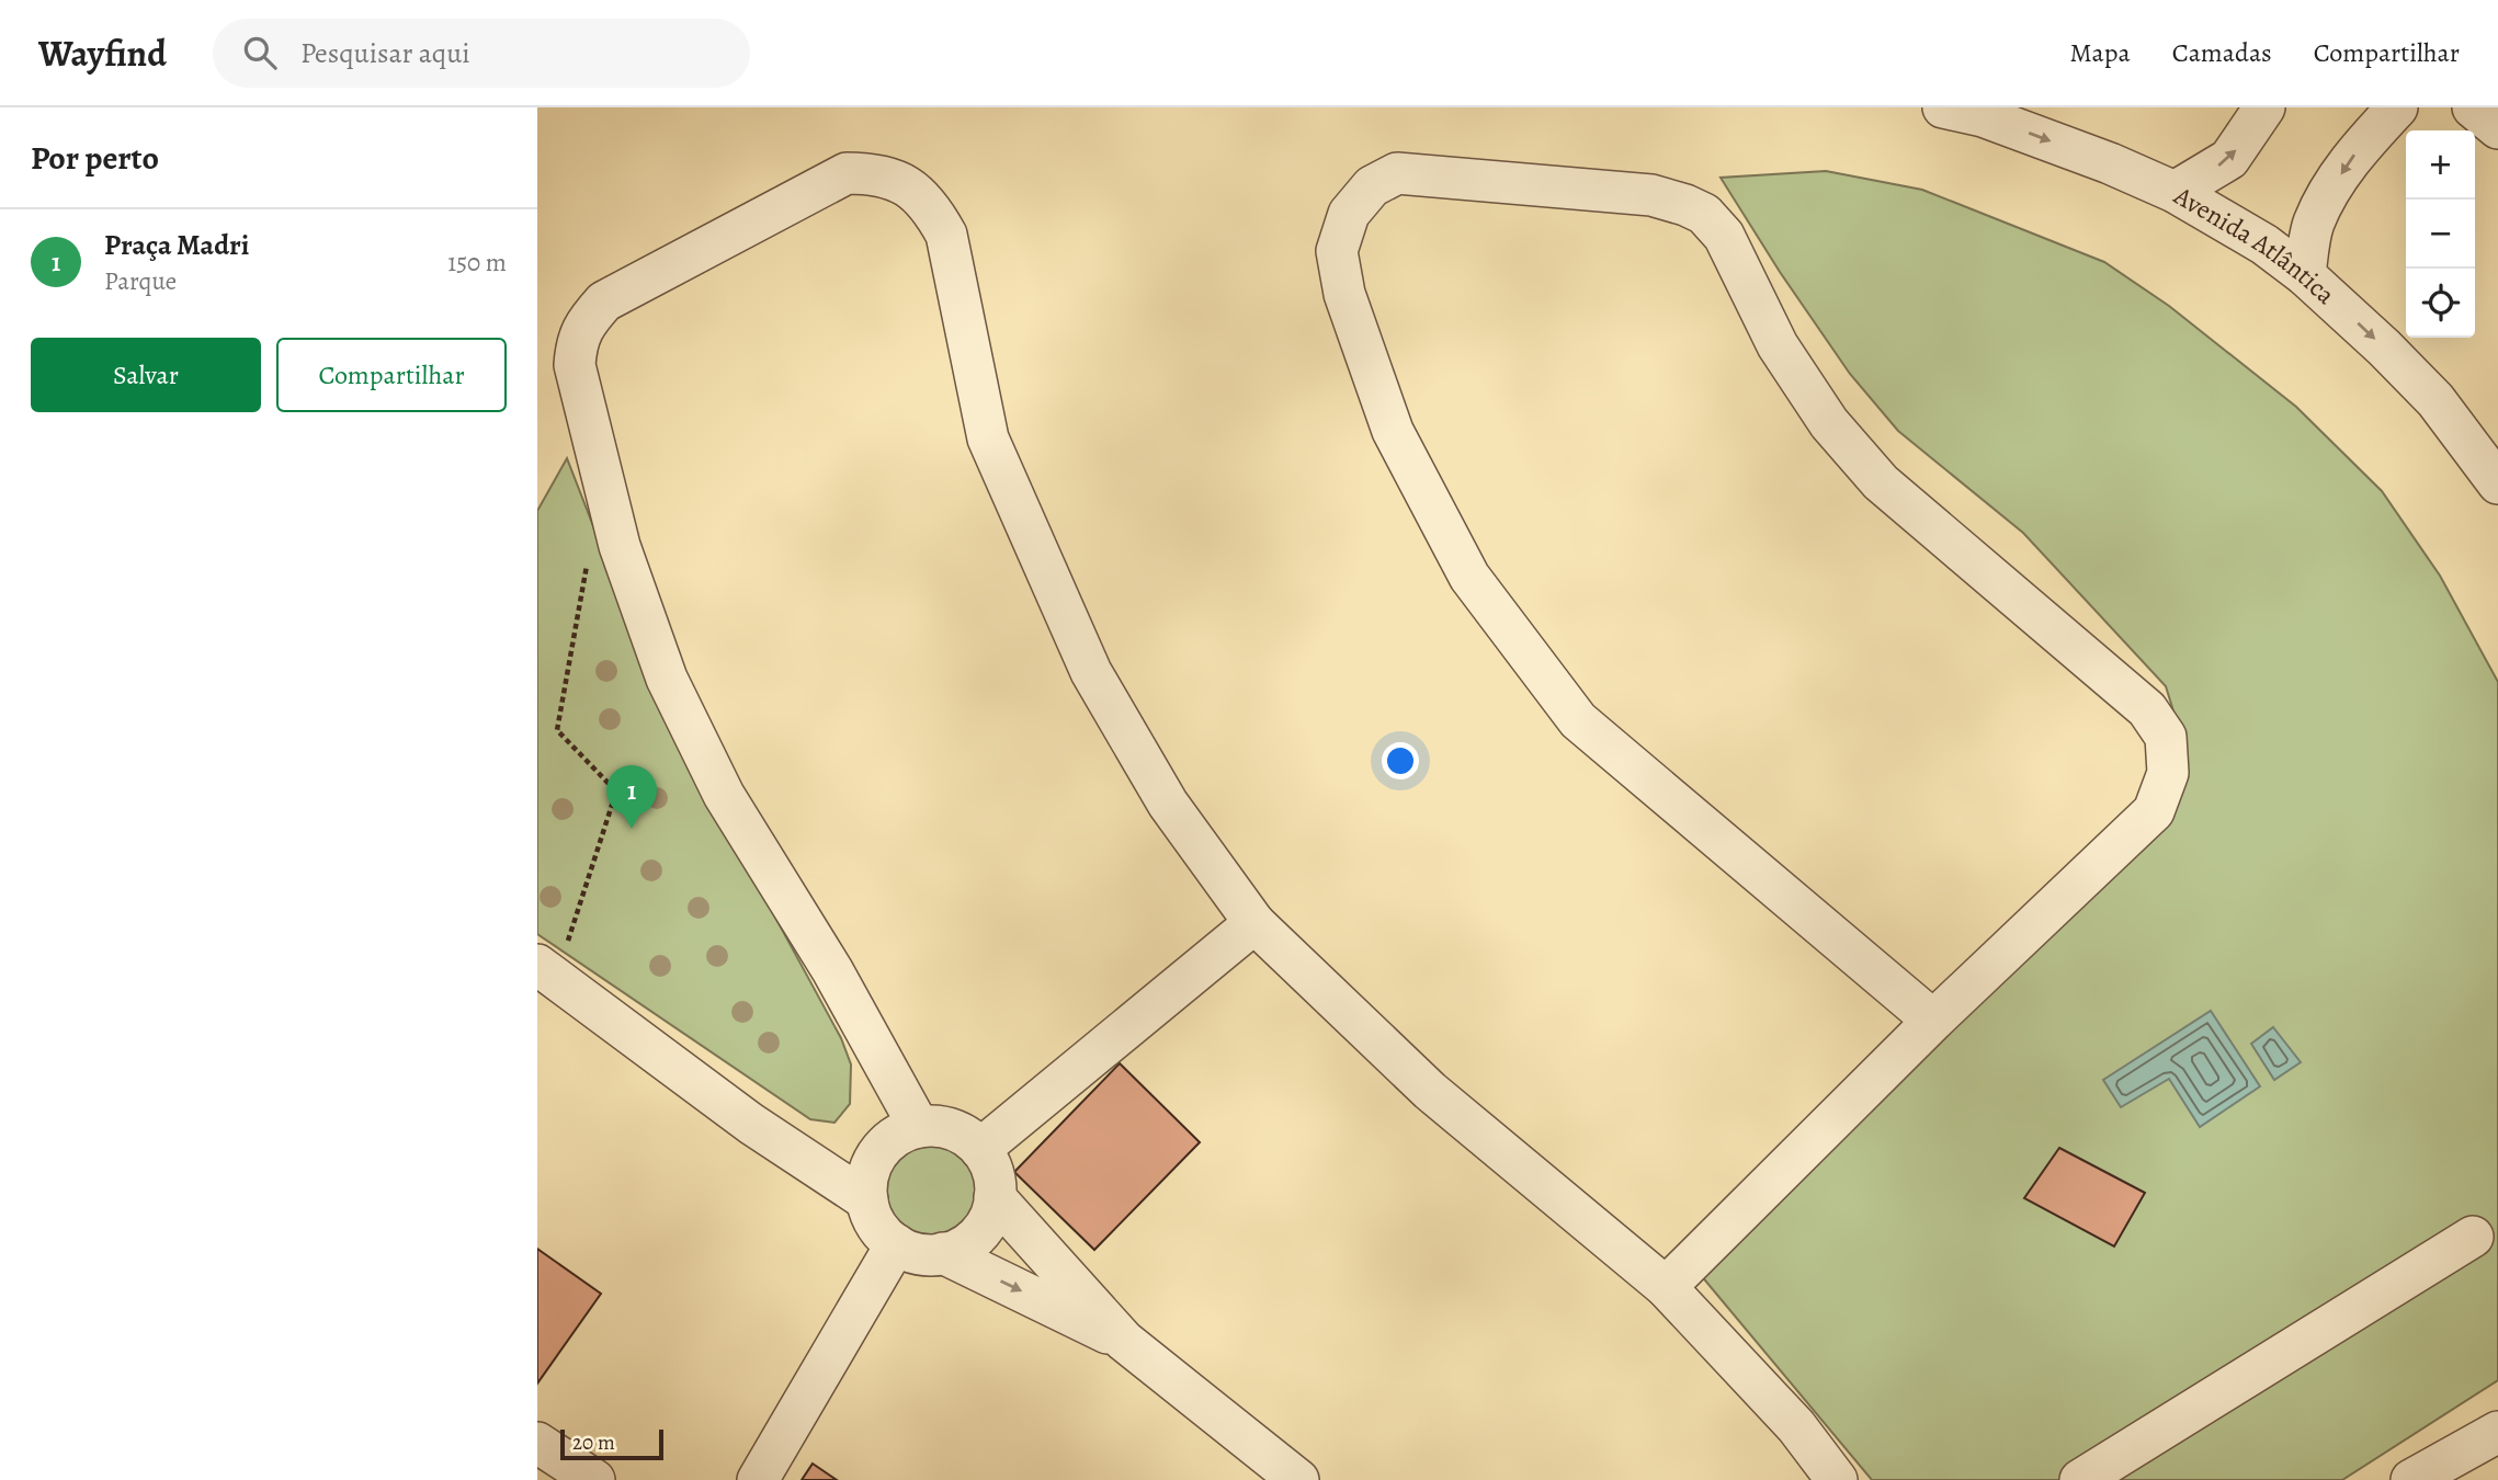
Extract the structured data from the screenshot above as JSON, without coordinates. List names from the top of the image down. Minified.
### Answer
{"streets":{"street":["Avenida Atlântica"]},"one_way":["Avenida Atlântica"],"scale_bar":"20 m","page":{"header":"Wayfind","search":"Pesquisar aqui","nav":["Mapa","Camadas","Compartilhar"],"heading":"Por perto","map_buttons":["+","−"],"list":[{"mark":"1","name":"Praça Madri","note":"Parque","value":"150 m"}],"buttons":["Salvar","Compartilhar"],"pins":"1","scale":"20 m"}}
